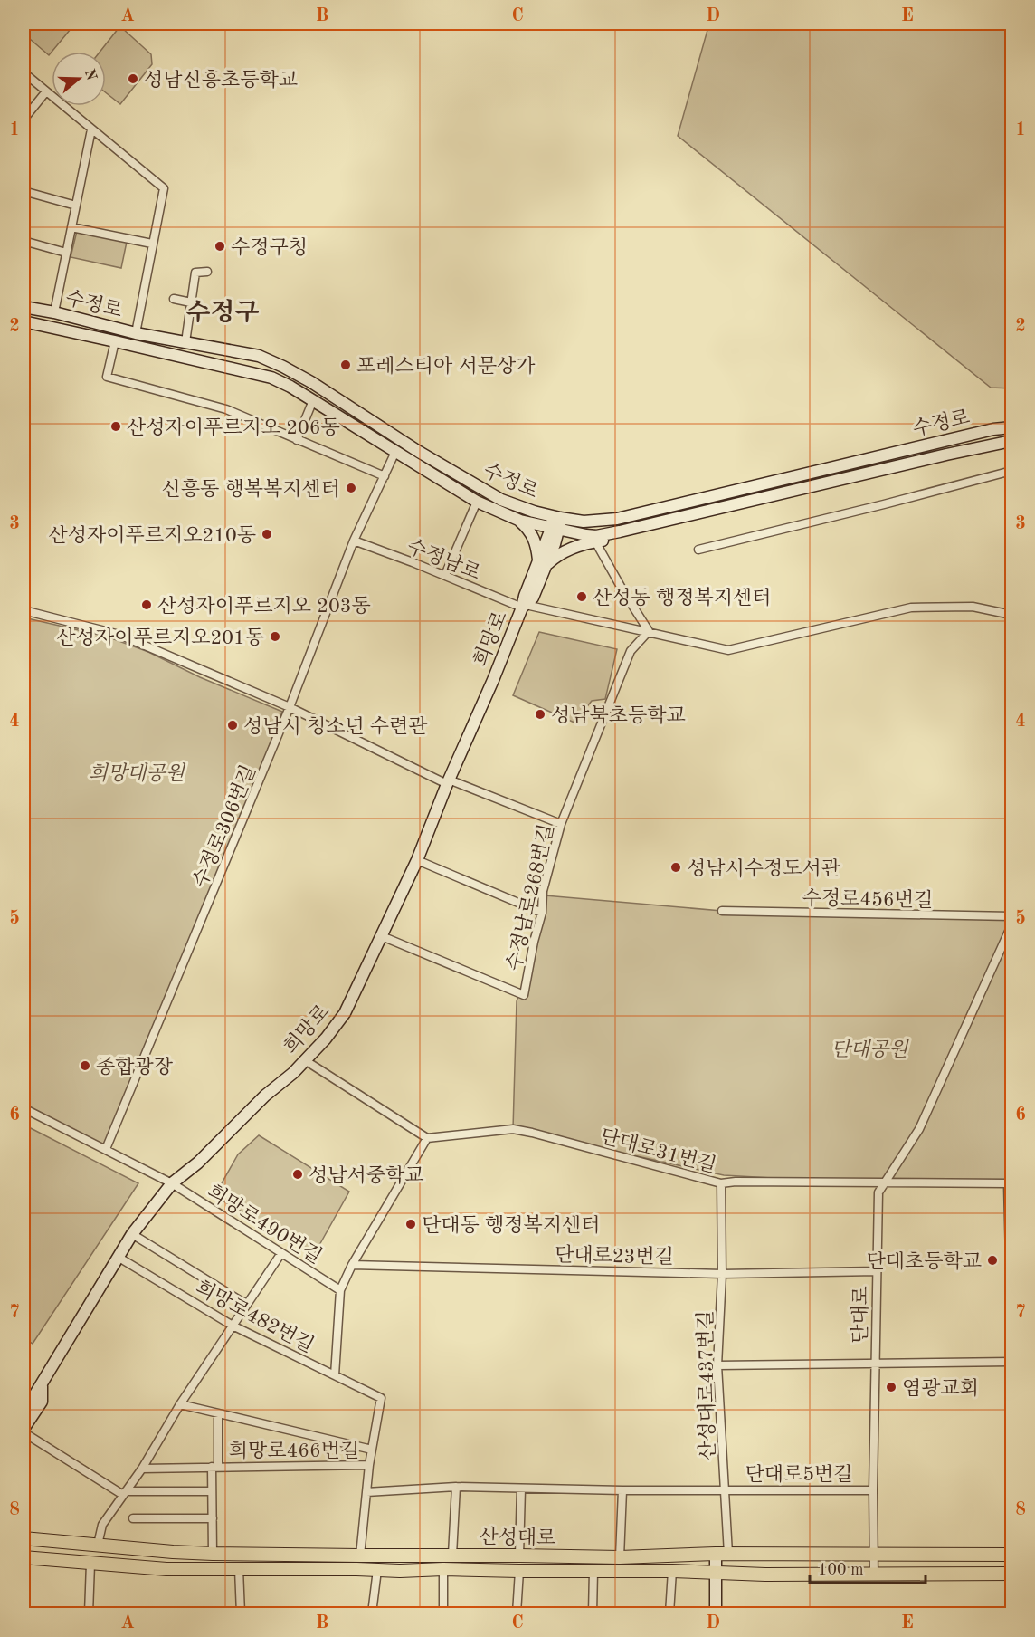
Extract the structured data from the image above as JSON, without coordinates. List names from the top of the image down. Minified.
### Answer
{"streets":{"main road":["수정로","희망로","산성대로"],"street":["수정남로","수정로306번길","수정남로268번길","수정로456번길","단대로31번길","희망로490번길","단대로23번길","단대로","희망로482번길","산성대로437번길","희망로466번길","단대로5번길"]},"crossings":[["수정로","희망로"],["수정로","수정로306번길"],["수정남로","희망로"],["수정남로","수정로306번길"],["수정남로","수정남로268번길"],["희망로","수정남로268번길"],["희망로","희망로490번길"],["희망로","희망로482번길"],["수정로306번길","희망로490번길"],["단대로31번길","단대로"],["단대로31번길","산성대로437번길"],["단대로23번길","단대로"],["단대로23번길","산성대로437번길"],["단대로","단대로5번길"],["단대로","산성대로"],["산성대로437번길","단대로5번길"],["산성대로437번길","산성대로"]],"districts":["수정구"],"parks":["희망대공원","단대공원"],"places":["성남신흥초등학교","수정구청","포레스티아 서문상가","산성자이푸르지오 206동","신흥동 행복복지센터","산성자이푸르지오210동","산성동 행정복지센터","산성자이푸르지오 203동","산성자이푸르지오201동","성남북초등학교","성남시 청소년 수련관","성남시수정도서관","종합광장","성남서중학교","단대동 행정복지센터","단대초등학교","염광교회"],"scale_bar":"100 m","north":"right","grid":{"columns":["A","B","C","D","E"],"rows":["1","2","3","4","5","6","7","8"]}}
